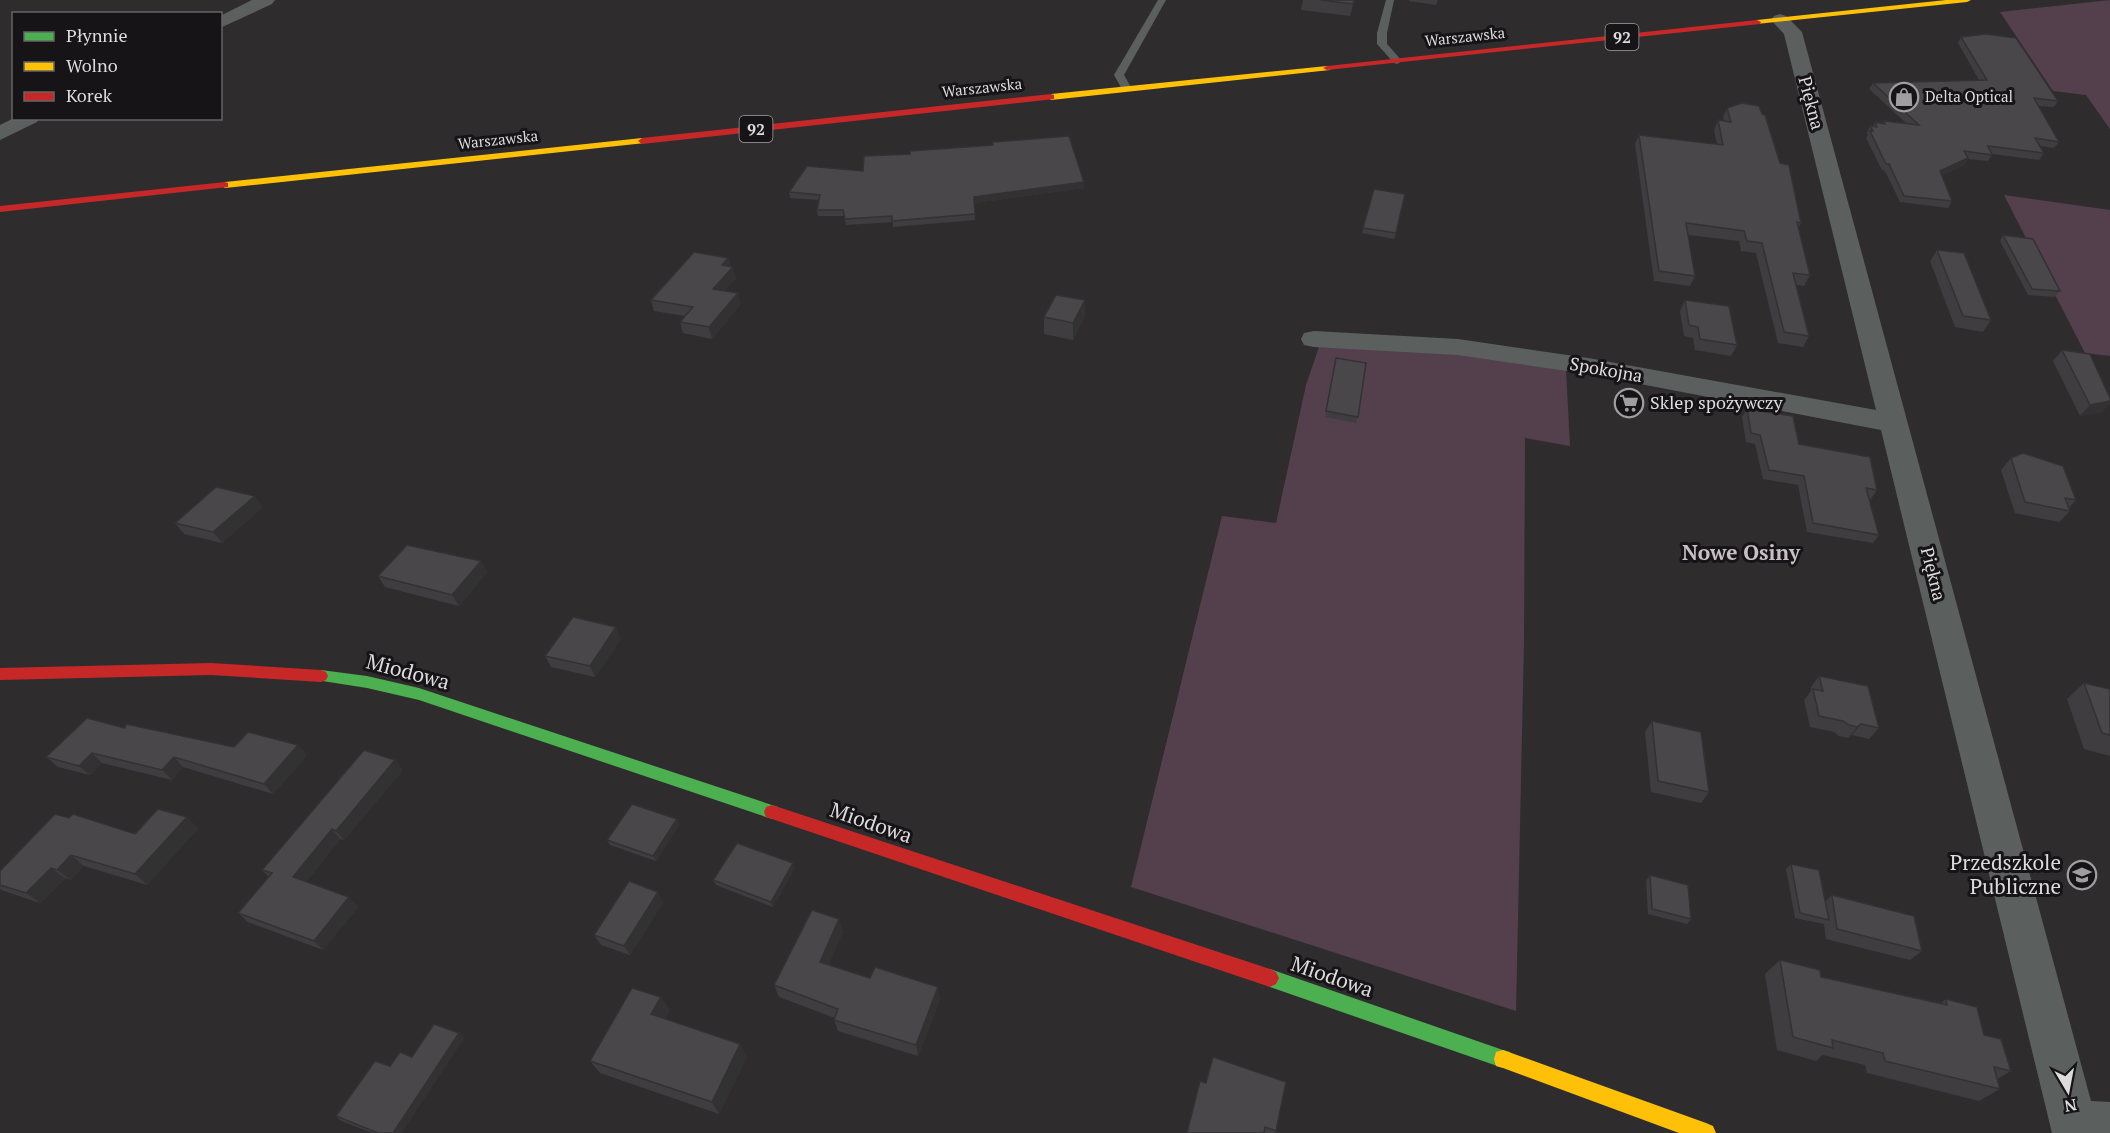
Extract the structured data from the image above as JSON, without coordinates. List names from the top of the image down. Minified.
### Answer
{"streets":{"main road":["Warszawska","92","Miodowa"],"street":["Piękna","Spokojna"]},"crossings":[["Warszawska","Piękna"],["Piękna","Spokojna"]],"districts":["Nowe Osiny"],"places":{"shop":["Delta Optical"],"supermarket":["Sklep spożywczy"],"school or university":["Przedszkole Publiczne"]},"legend":["Płynnie","Wolno","Korek"],"north":"bottom"}
